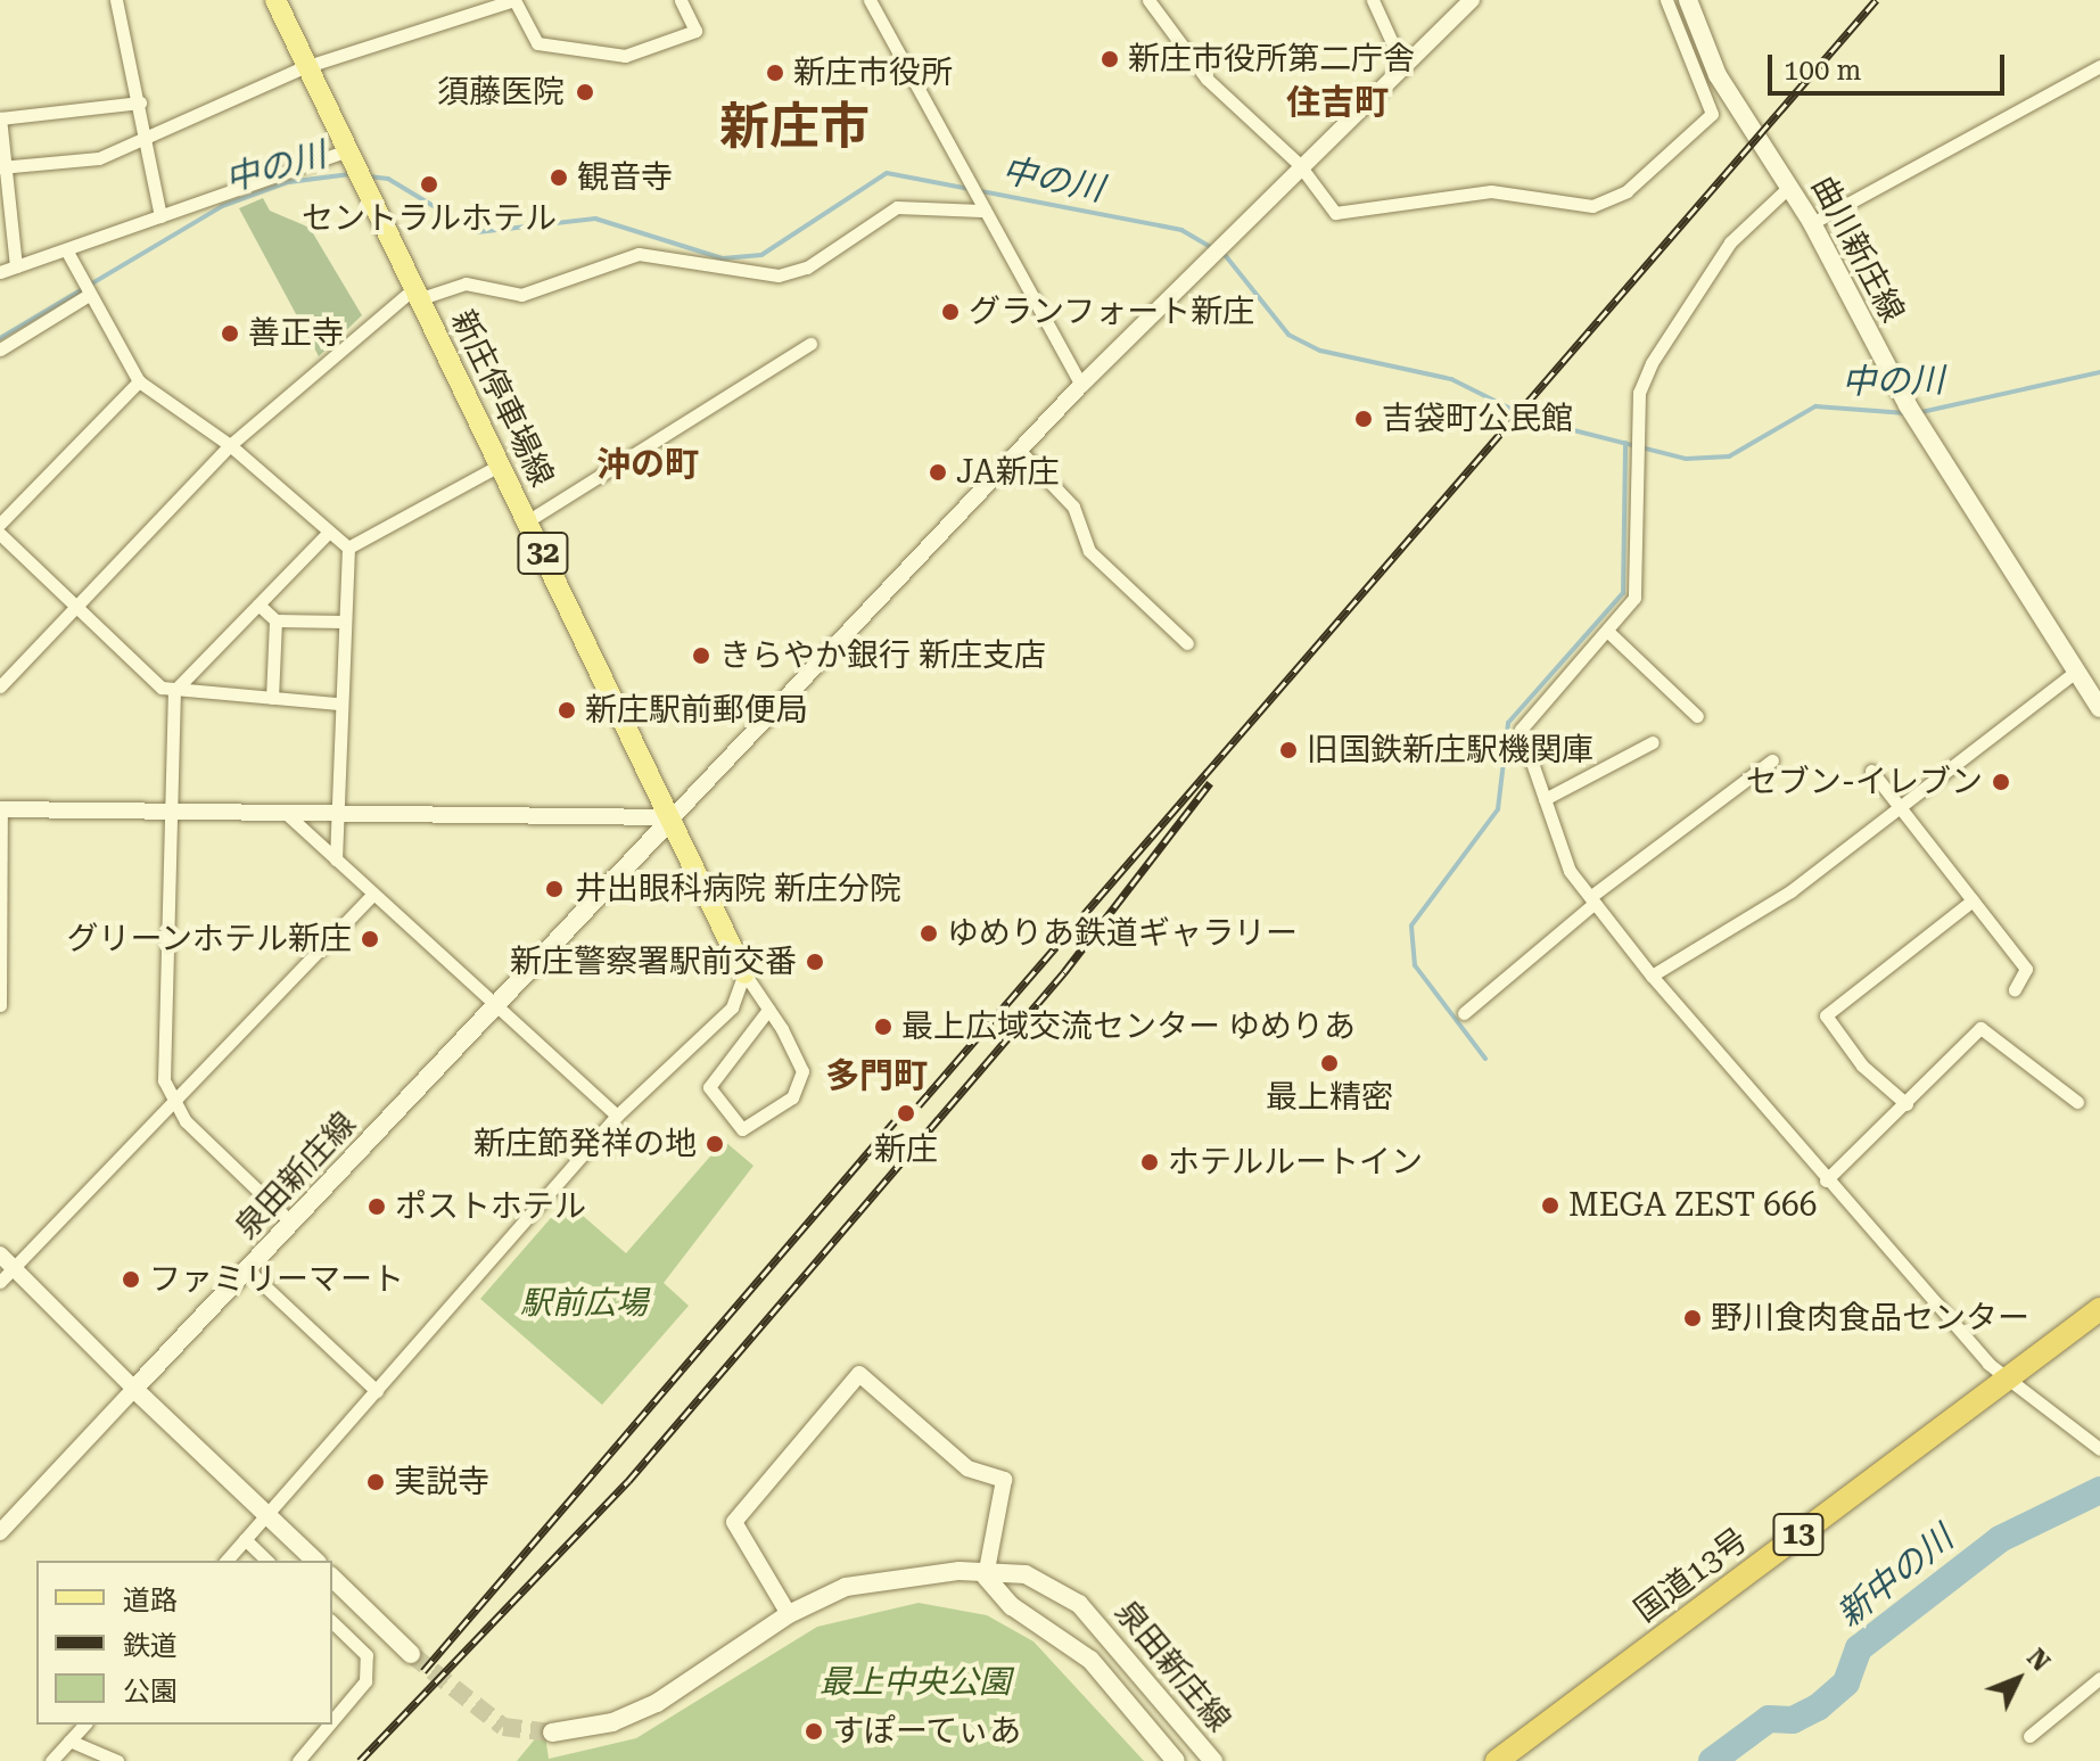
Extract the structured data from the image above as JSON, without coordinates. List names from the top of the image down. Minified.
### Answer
{"streets":{"highway":["13","国道13号"],"main road":["曲川新庄線","新庄停車場線","32","泉田新庄線"]},"crossings":[["新庄停車場線","泉田新庄線"]],"districts":["住吉町","新庄市","沖の町","多門町"],"water":["中の川","新中の川"],"parks":["駅前広場","最上中央公園"],"places":["新庄市役所第二庁舎","新庄市役所","須藤医院","観音寺","セントラルホテル","グランフォート新庄","善正寺","吉袋町公民館","JA新庄","きらやか銀行 新庄支店","新庄駅前郵便局","旧国鉄新庄駅機関庫","セブン-イレブン","井出眼科病院 新庄分院","ゆめりあ鉄道ギャラリー","グリーンホテル新庄","新庄警察署駅前交番","最上広域交流センター ゆめりあ","最上精密","新庄","新庄節発祥の地","ホテルルートイン","MEGA ZEST 666","ポストホテル","ファミリーマート","野川食肉食品センター","実説寺","すぽーてぃあ"],"legend":["道路","鉄道","公園"],"scale_bar":"100 m","north":"top right"}
